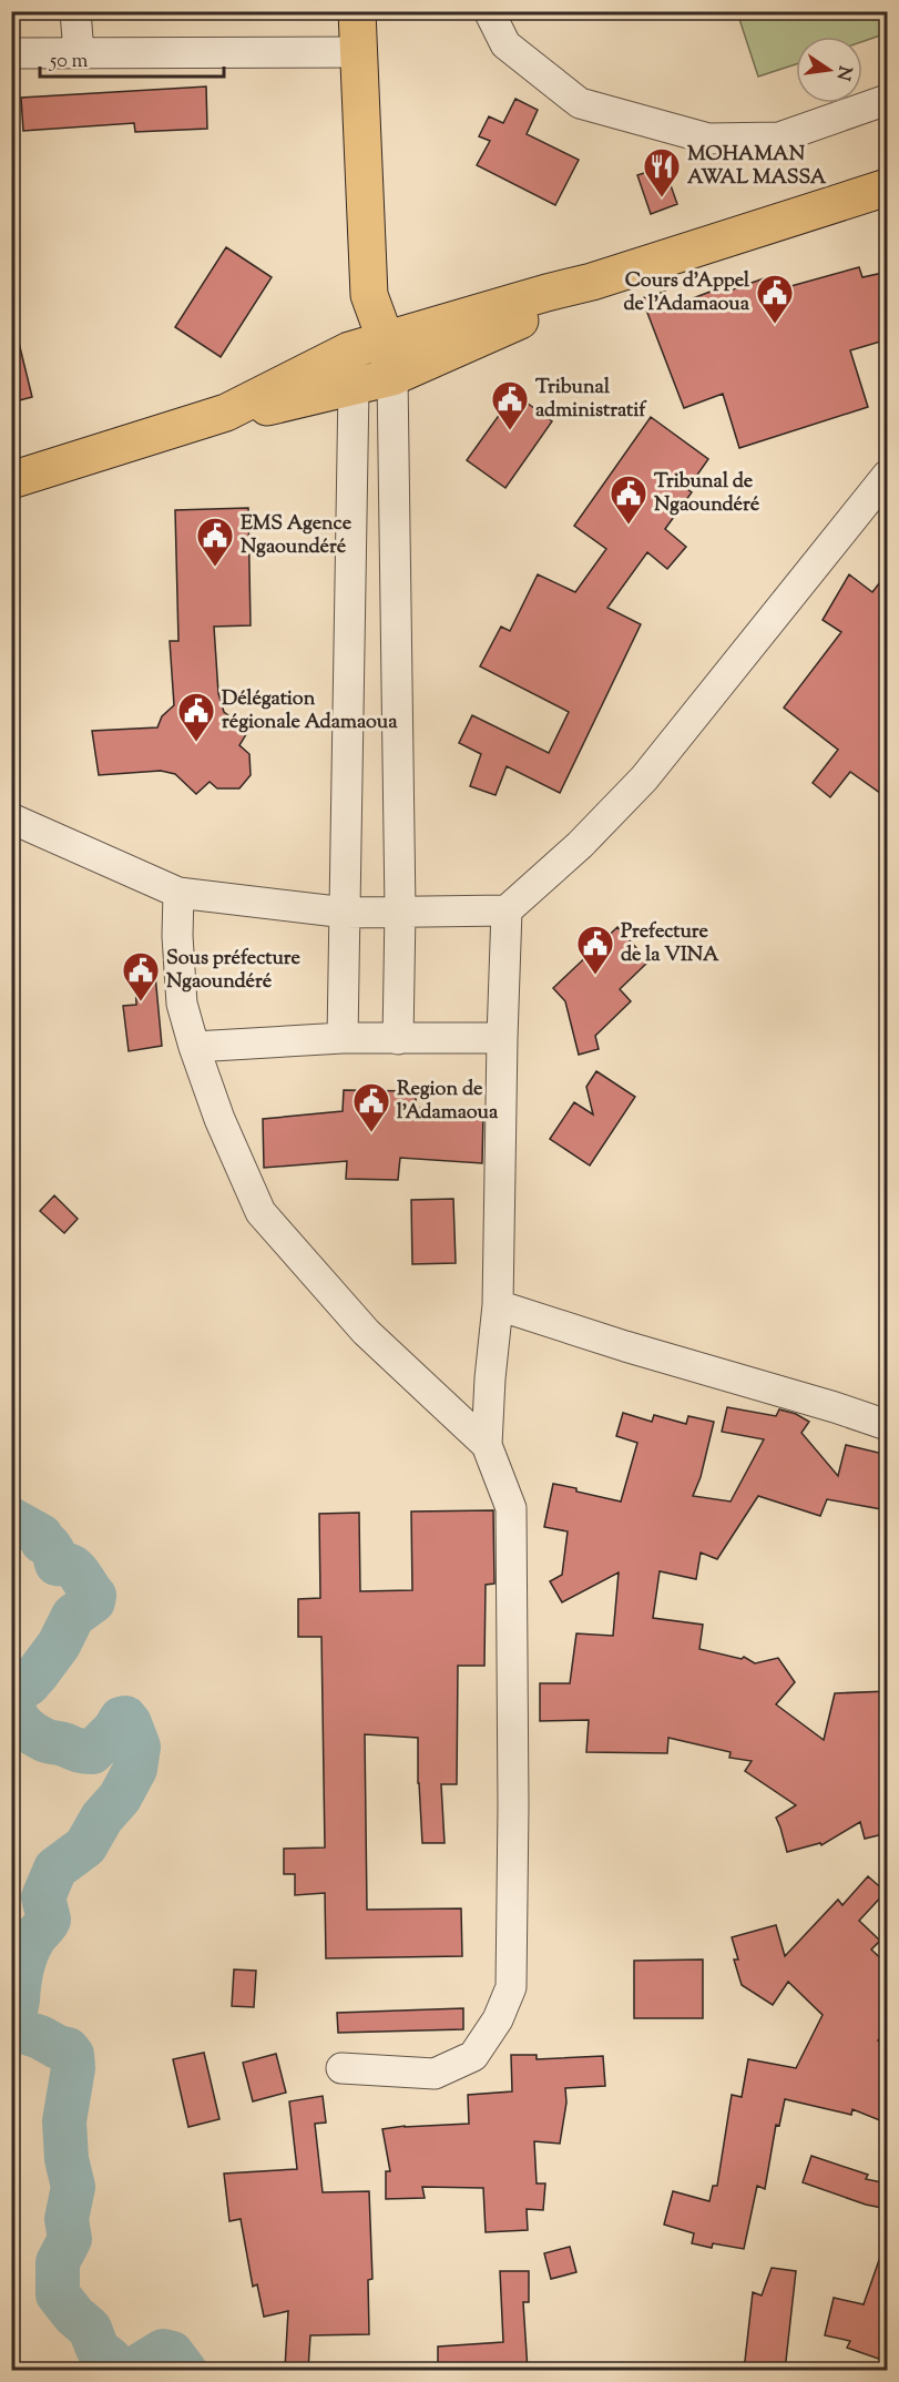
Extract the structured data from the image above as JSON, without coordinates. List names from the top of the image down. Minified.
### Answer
{"places":{"restaurant":["MOHAMAN AWAL MASSA"],"public building":["Cours d'Appel de l'Adamaoua","Tribunal administratif","Tribunal de Ngaoundéré","EMS Agence Ngaoundéré","Délégation régionale Adamaoua","Prefecture de la VINA","Sous préfecture Ngaoundéré","Region de l'Adamaoua"]},"scale_bar":"50 m","north":"right"}
